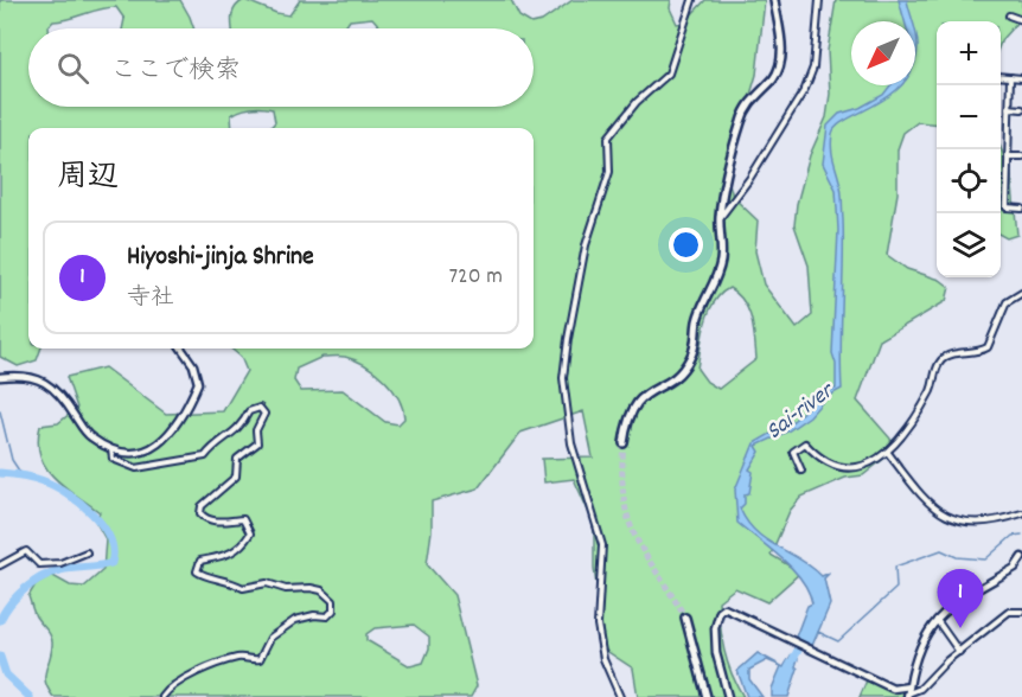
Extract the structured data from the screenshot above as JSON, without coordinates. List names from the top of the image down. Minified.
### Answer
{"water":["Sai-river"],"north":"bottom left","page":{"map_buttons":["+","−"],"search":"ここで検索","heading":"周辺","list":[{"mark":"1","name":"Hiyoshi-jinja Shrine","note":"寺社","value":"720 m"}],"pins":"1"}}
